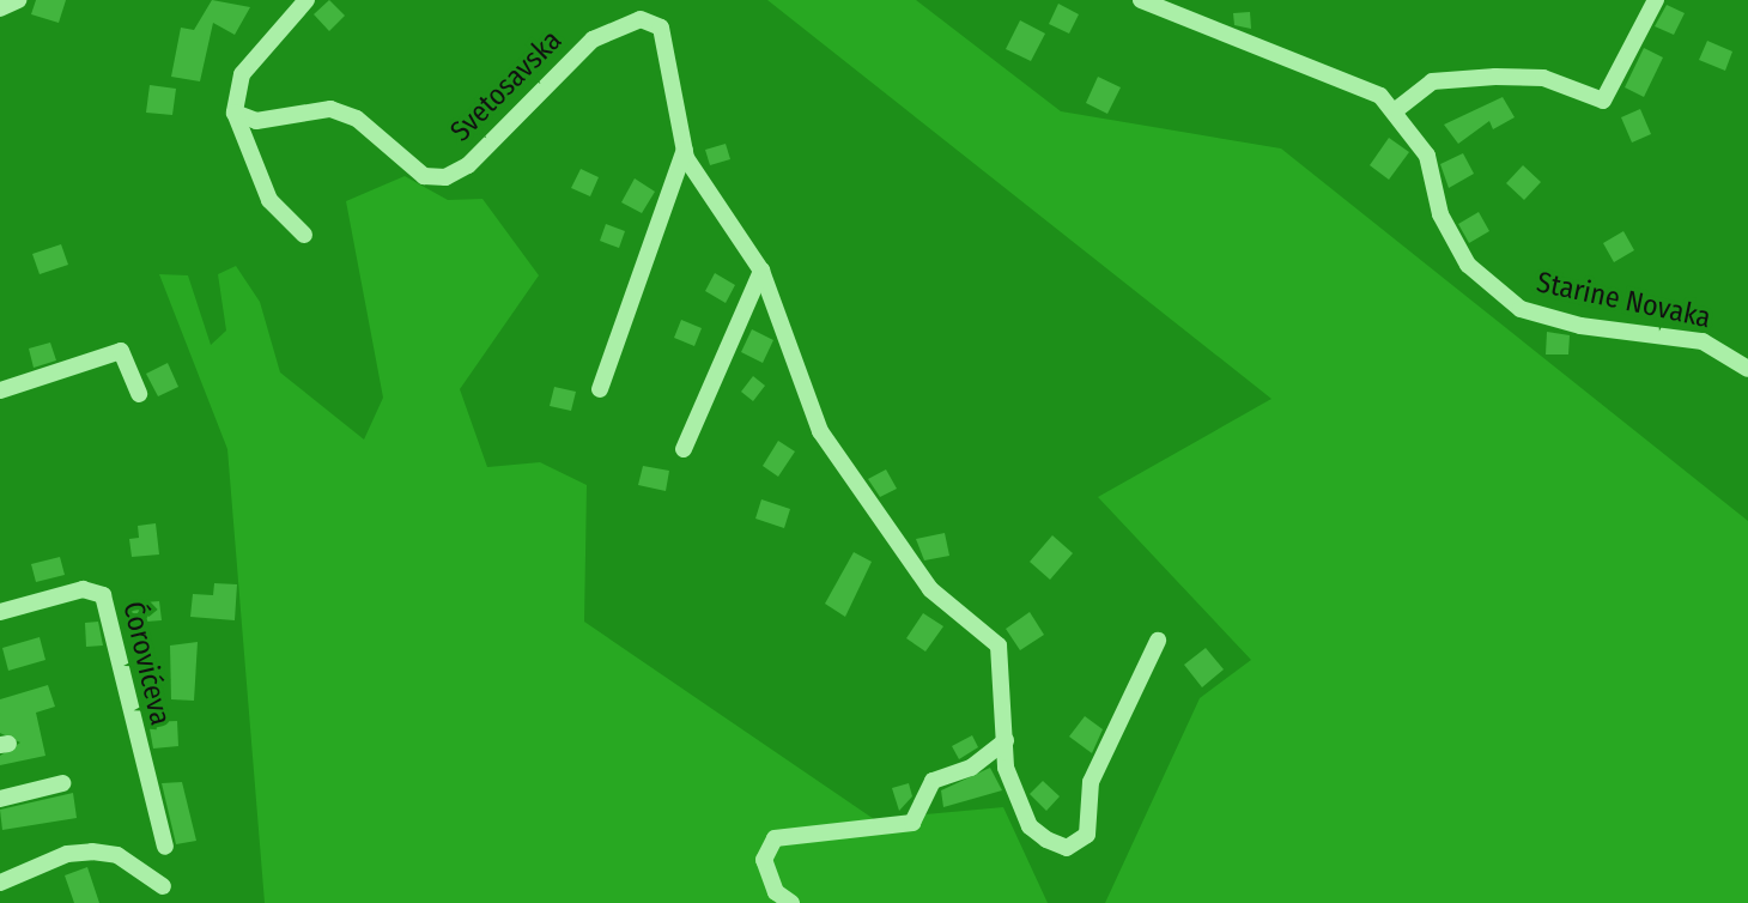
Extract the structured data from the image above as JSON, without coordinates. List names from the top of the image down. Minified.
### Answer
{"streets":{"street":["Svetosavska","Starine Novaka","Ćorovićeva"]}}
